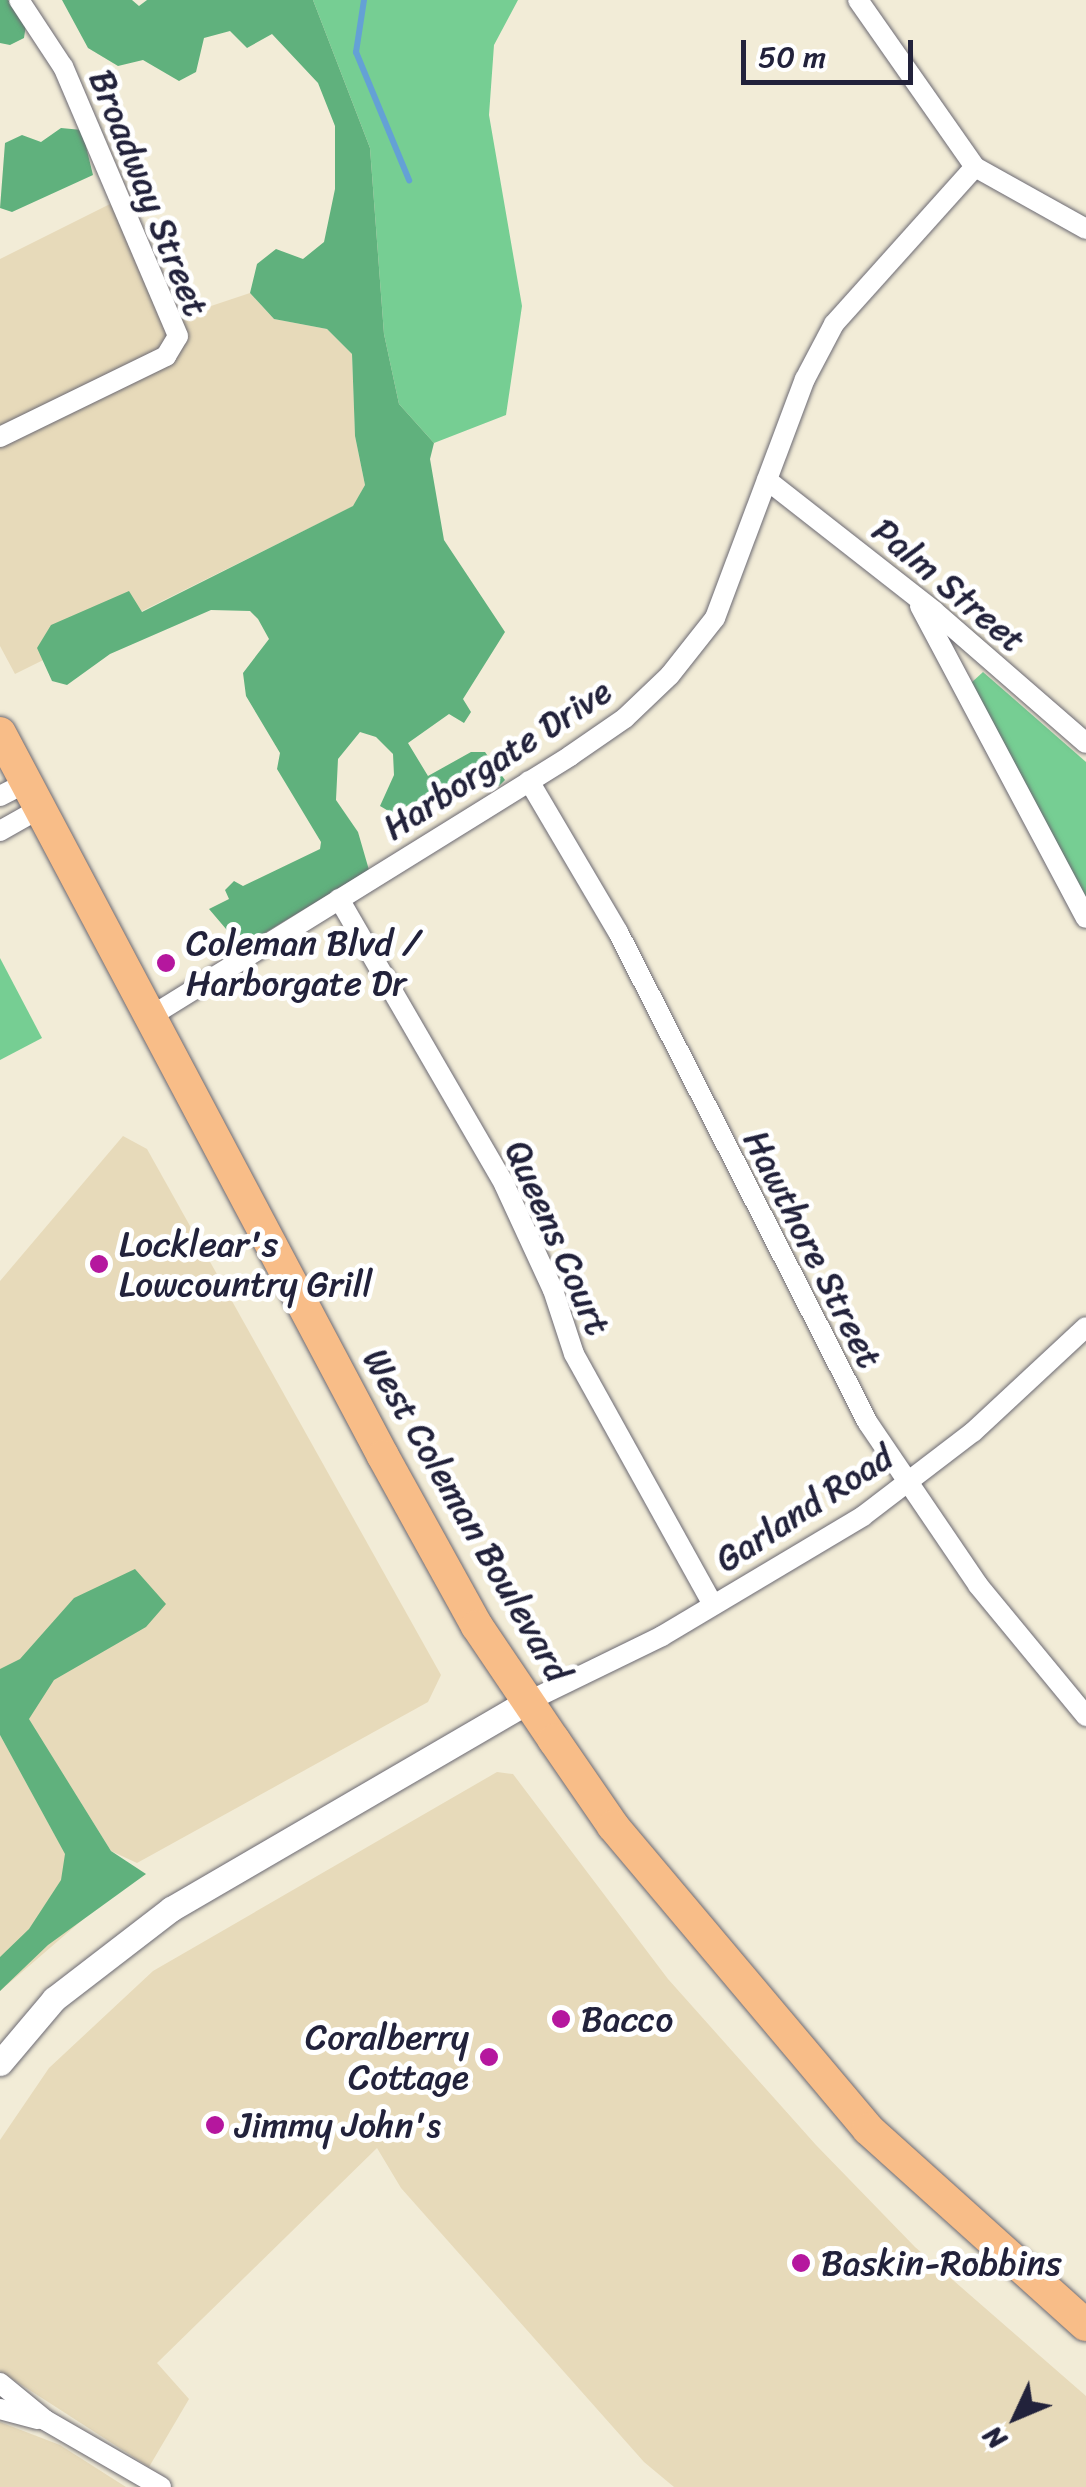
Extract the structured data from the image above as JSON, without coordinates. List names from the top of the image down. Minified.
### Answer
{"streets":{"main road":["West Coleman Boulevard"],"street":["Broadway Street","Palm Street","Harborgate Drive","Queens Court","Hawthore Street","Garland Road"]},"crossings":[["Palm Street","Harborgate Drive"],["Harborgate Drive","Queens Court"],["Harborgate Drive","Hawthore Street"],["Harborgate Drive","West Coleman Boulevard"],["Queens Court","Garland Road"],["Hawthore Street","Garland Road"],["Garland Road","West Coleman Boulevard"]],"places":["Coleman Blvd / Harborgate Dr","Locklear's Lowcountry Grill","Bacco","Coralberry Cottage","Jimmy John's","Baskin-Robbins"],"scale_bar":"50 m","north":"bottom left"}
